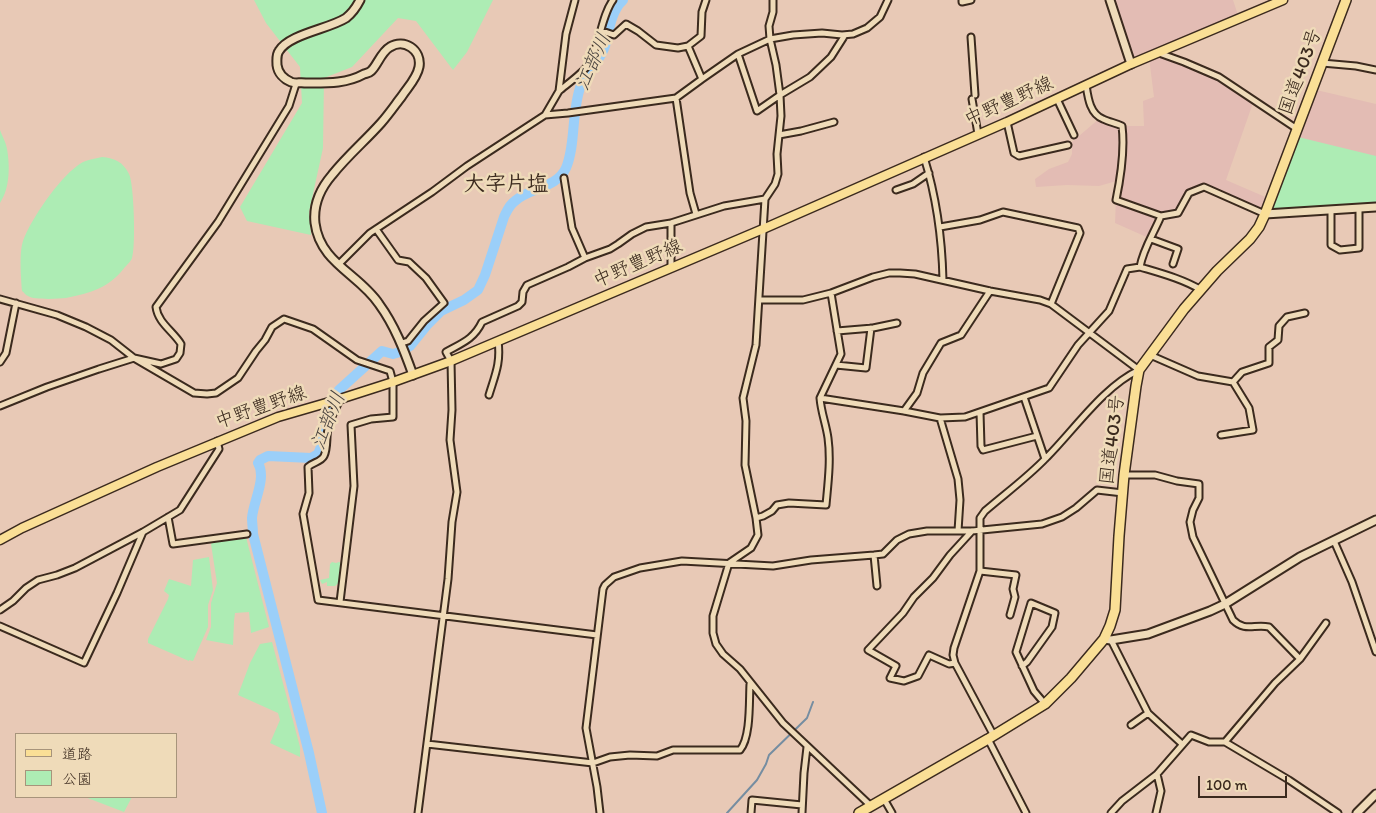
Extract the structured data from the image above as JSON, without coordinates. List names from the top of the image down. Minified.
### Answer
{"streets":{"highway":["国道403号"],"main road":["中野豊野線"]},"districts":["大字片塩"],"water":["江部川"],"legend":["道路","公園"],"scale_bar":"100 m"}
